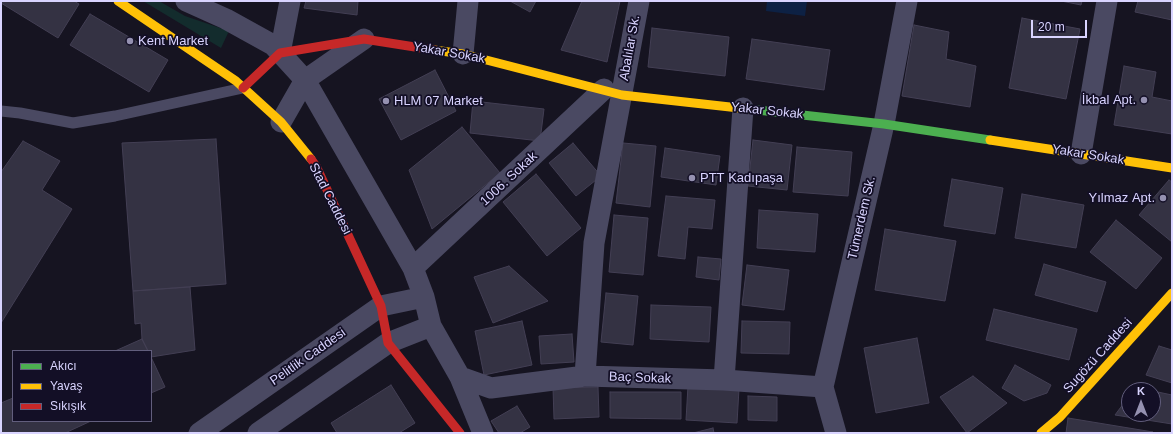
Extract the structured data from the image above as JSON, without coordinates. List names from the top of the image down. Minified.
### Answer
{"streets":{"street":["Abalılar Sk.","Yakar Sokak","1006. Sokak","Stad Caddesi","Tümerdem Sk.","Sugözü Caddesi","Pelitlik Caddesi","Baç Sokak"]},"crossings":[["Abalılar Sk.","Yakar Sokak"],["Abalılar Sk.","1006. Sokak"],["Abalılar Sk.","Baç Sokak"],["Yakar Sokak","1006. Sokak"],["Yakar Sokak","Tümerdem Sk."],["Stad Caddesi","Pelitlik Caddesi"],["Tümerdem Sk.","Baç Sokak"]],"places":["Kent Market","İkbal Apt.","HLM 07 Market","PTT Kadıpaşa","Yılmaz Apt."],"legend":["Akıcı","Yavaş","Sıkışık"],"scale_bar":"20 m","north":"top"}
